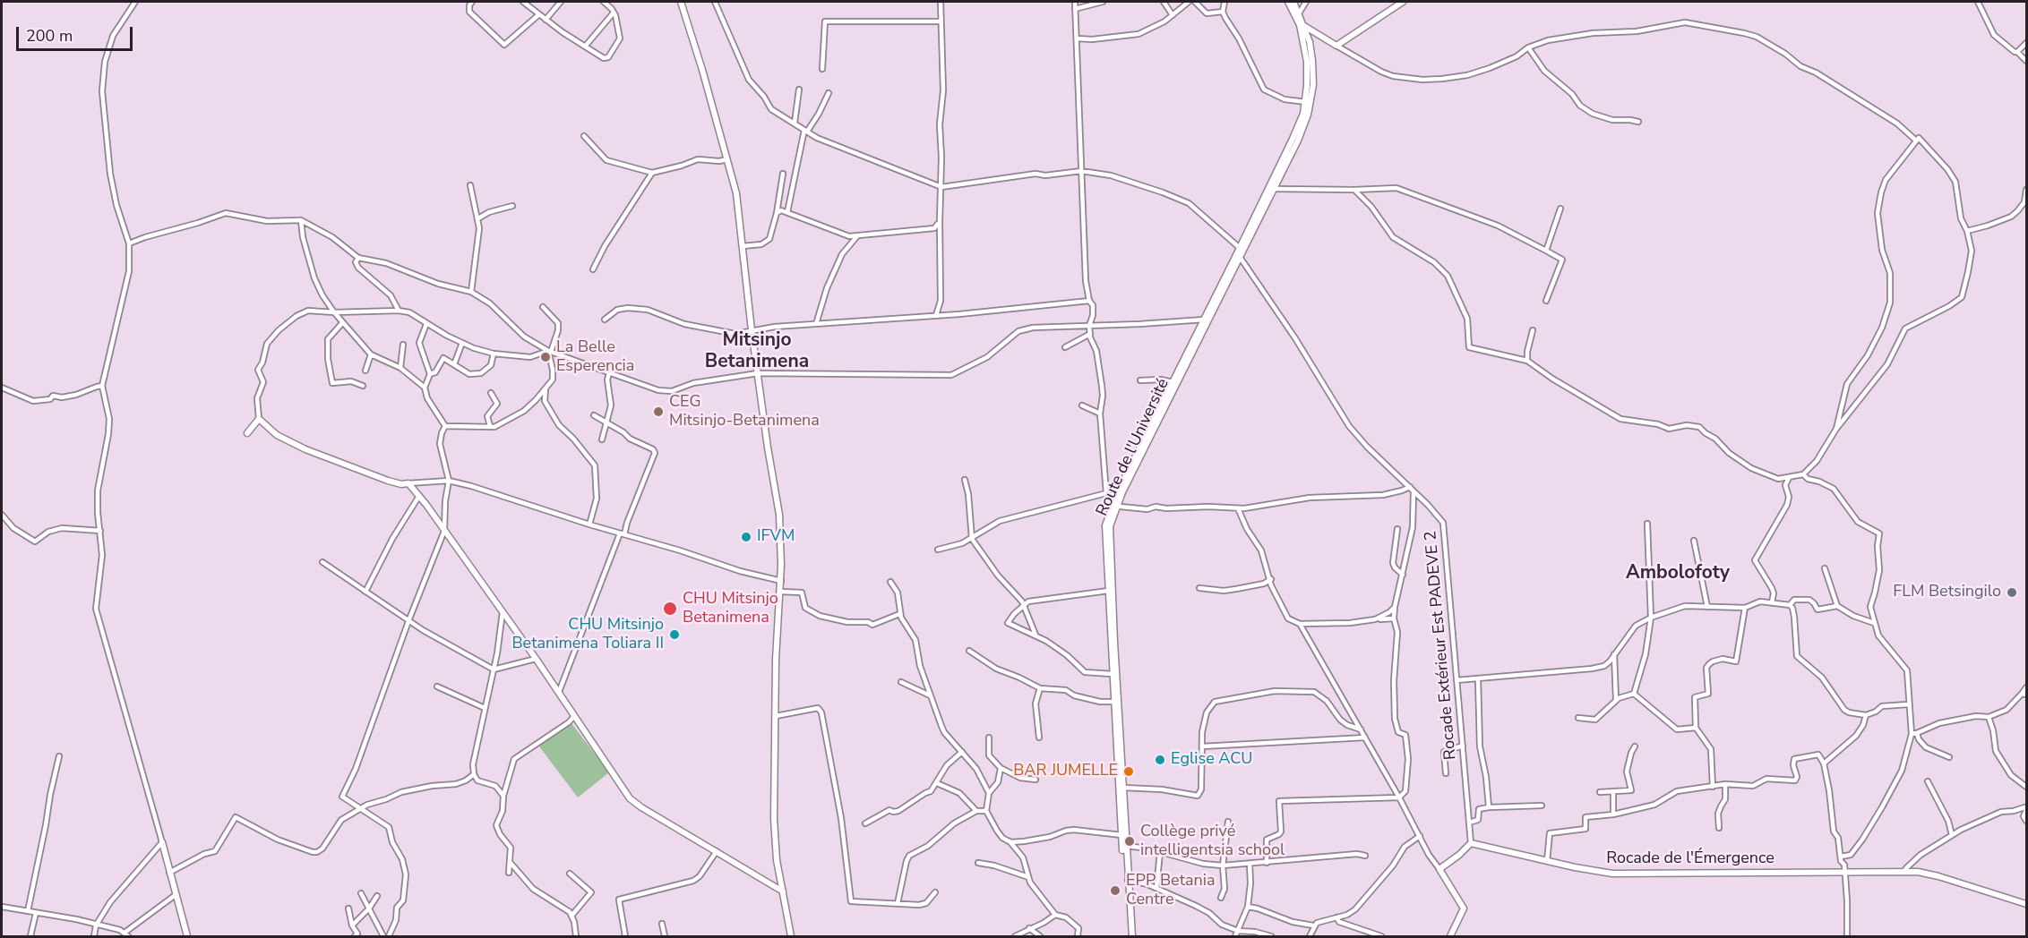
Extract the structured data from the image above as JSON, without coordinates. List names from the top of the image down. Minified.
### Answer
{"streets":{"street":["Route de l'Université","Rocade Extérieur Est PADEVE 2","Rocade de l'Émergence"]},"crossings":[["Route de l'Université","Rocade Extérieur Est PADEVE 2"],["Rocade Extérieur Est PADEVE 2","Rocade de l'Émergence"]],"districts":["Mitsinjo Betanimena","Ambolofoty"],"places":["La Belle Esperencia","CEG Mitsinjo-Betanimena","IFVM","FLM Betsingilo","CHU Mitsinjo Betanimena","CHU Mitsinjo Betanimena Toliara II","Eglise ACU","BAR JUMELLE","Collège privé intelligentsia school","EPP Betania Centre"],"scale_bar":"200 m"}
